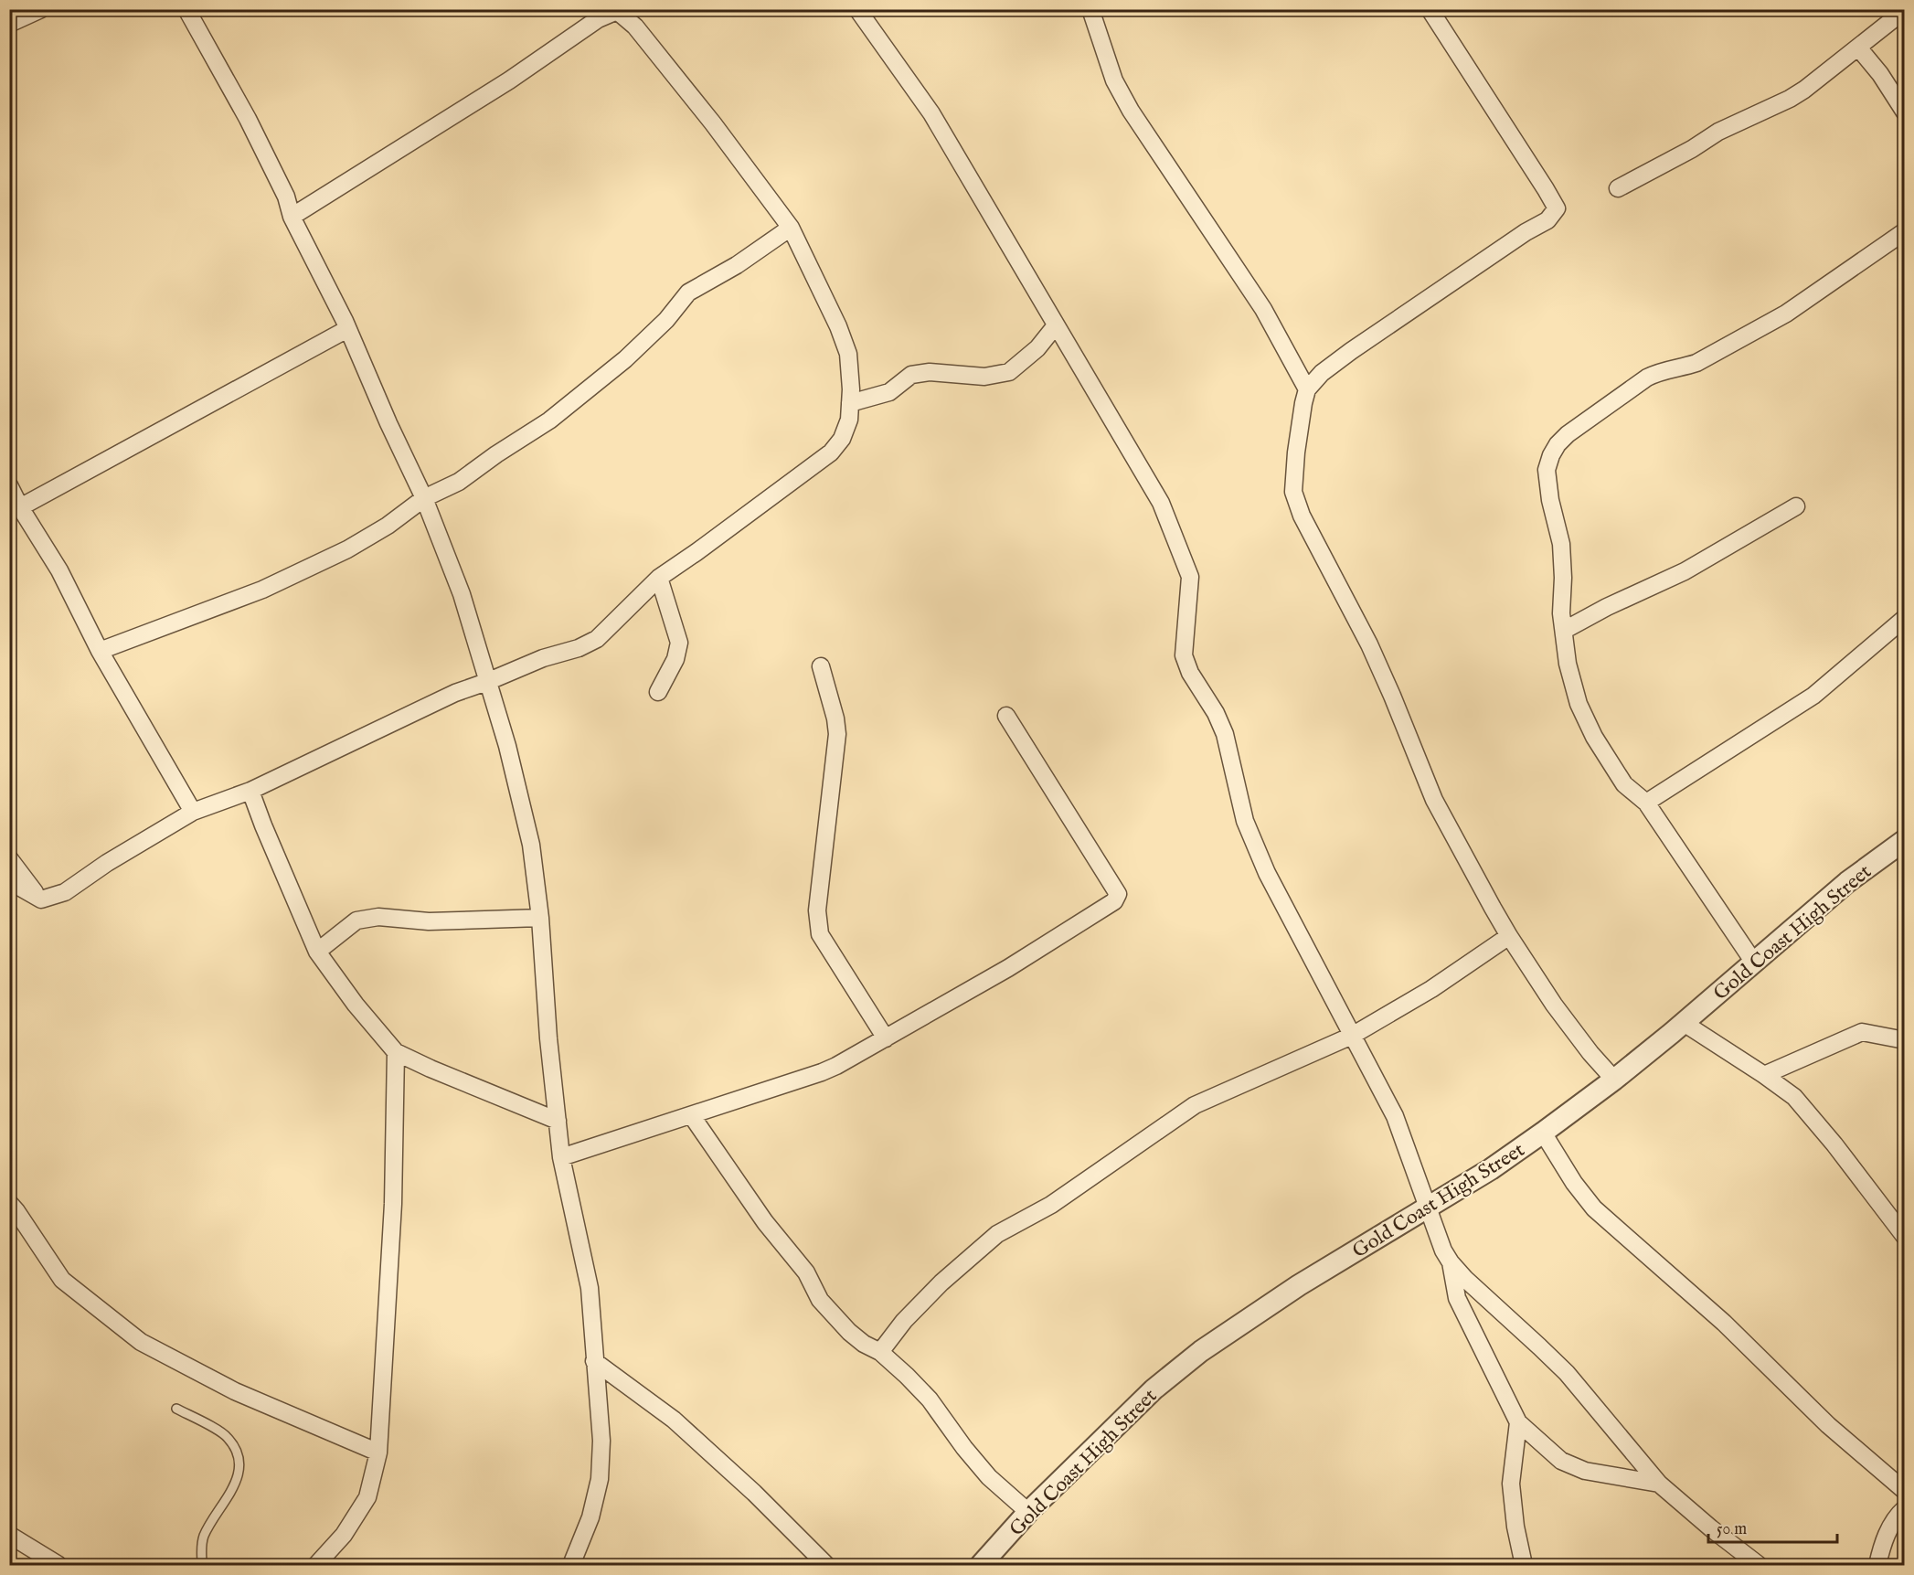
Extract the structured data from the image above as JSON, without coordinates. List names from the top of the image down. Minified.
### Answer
{"streets":{"street":["Gold Coast High Street"]},"scale_bar":"50 m"}
